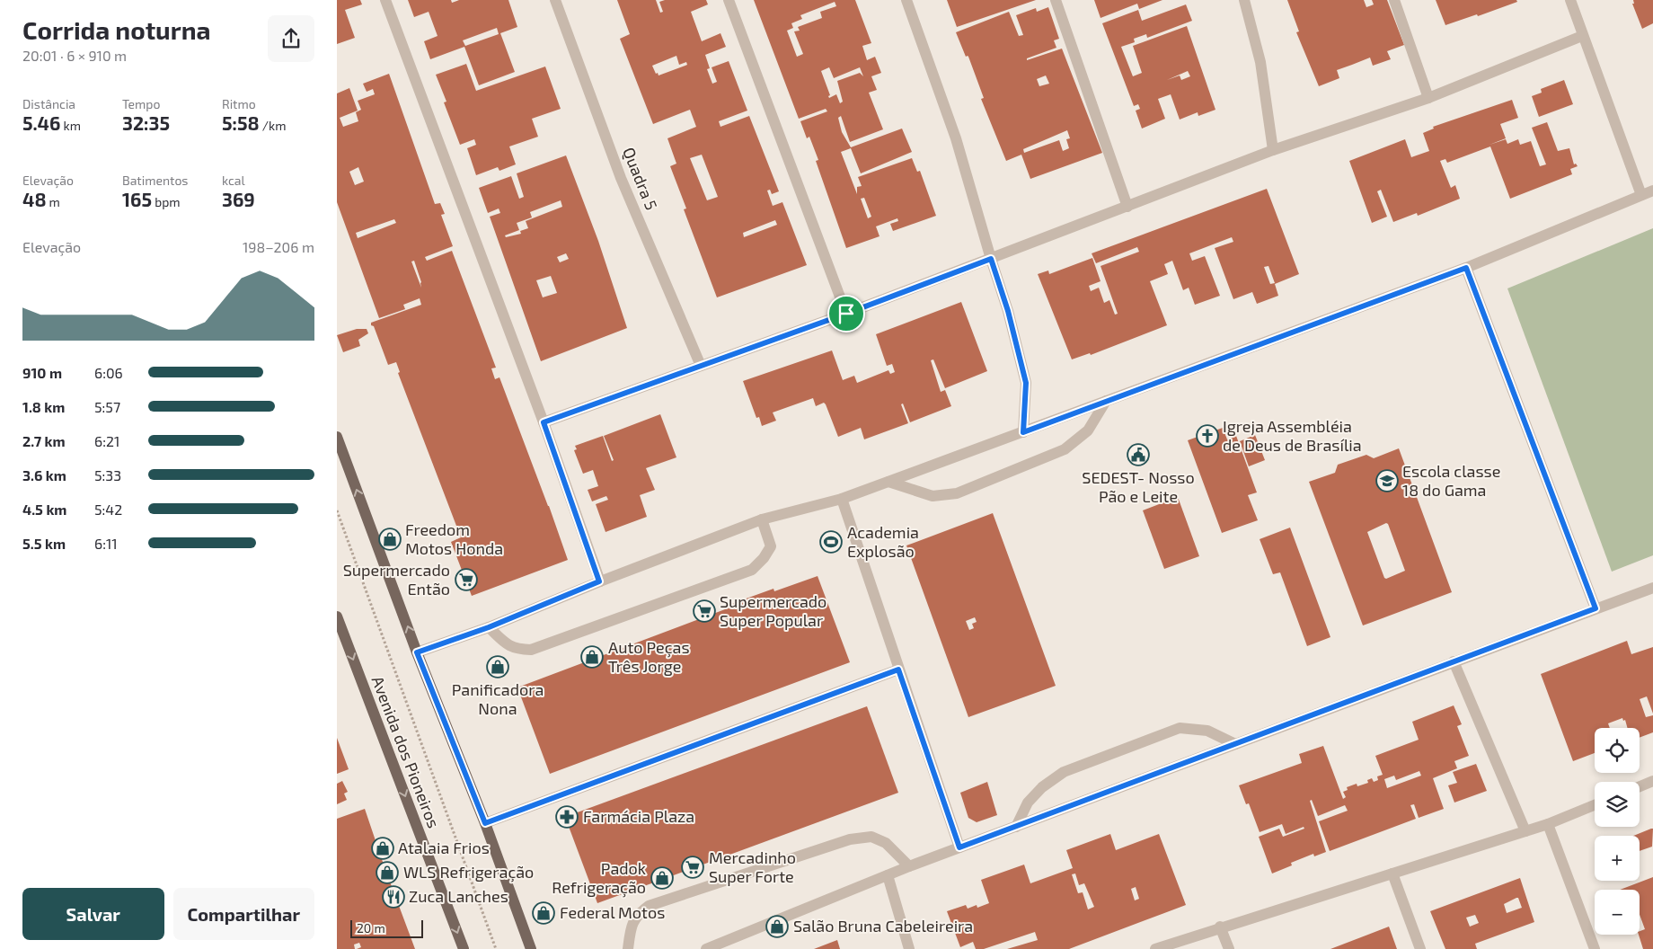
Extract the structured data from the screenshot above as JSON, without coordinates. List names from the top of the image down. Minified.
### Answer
{"streets":{"main road":["Avenida dos Pioneiros"],"street":["Quadra 5"]},"places":{"church":["Igreja Assembléia de Deus de Brasília"],"public building":["SEDEST- Nosso Pão e Leite"],"school or university":["Escola classe 18 do Gama"],"shop":["Freedom Motos Honda","Auto Peças Três Jorge","Panificadora Nona","Atalaia Frios","WLS Refrigeração","Padok Refrigeração","Federal Motos","Salão Bruna Cabeleireira"],"sports":["Academia Explosão"],"supermarket":["Supermercado Então","Supermercado Super Popular","Mercadinho Super Forte"],"pharmacy":["Farmácia Plaza"],"restaurant":["Zuca Lanches"]},"scale_bar":"20 m","page":{"heading":["Corrida noturna","20:01 · 6 × 910 m"],"stats":[["Distância","5.46 km"],["Tempo","32:35"],["Ritmo","5:58 /km"],["Elevação","48 m"],["Batimentos","165 bpm"],["kcal","369"]],"chart":["Elevação","198–206 m"],"list":[{"name":"910 m","note":"6:06"},{"name":"1.8 km","note":"5:57"},{"name":"2.7 km","note":"6:21"},{"name":"3.6 km","note":"5:33"},{"name":"4.5 km","note":"5:42"},{"name":"5.5 km","note":"6:11"}],"map_buttons":["+","−"],"buttons":["Salvar","Compartilhar"],"scale":"20 m"}}
